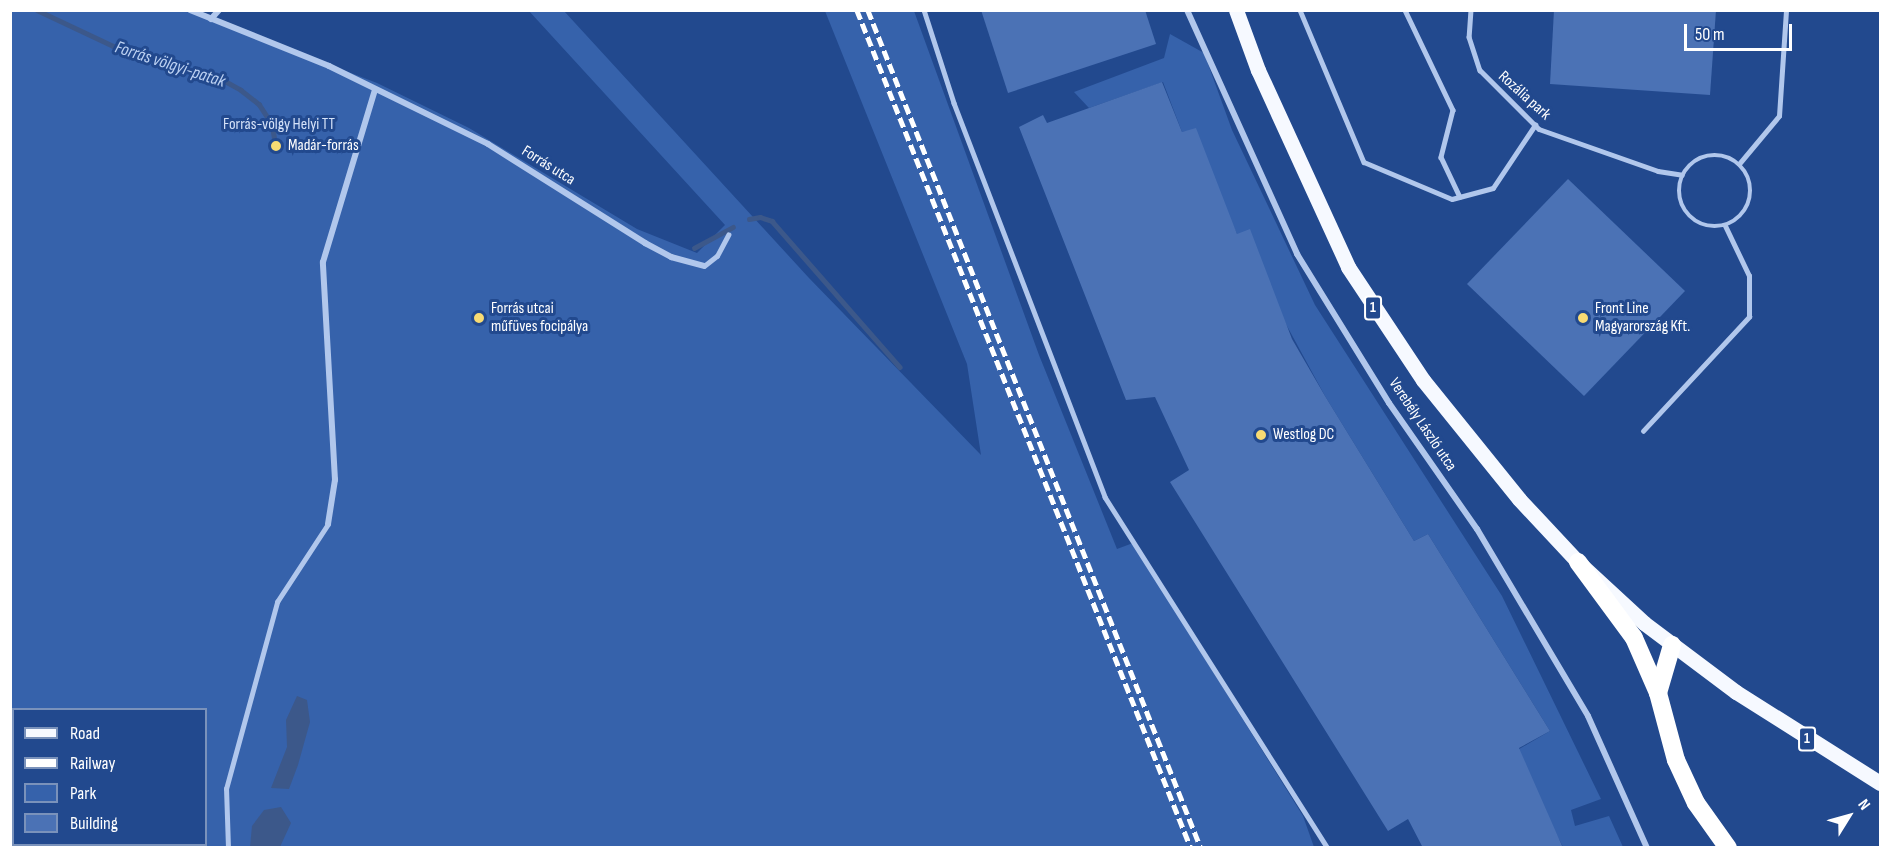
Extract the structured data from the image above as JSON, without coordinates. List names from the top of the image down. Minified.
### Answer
{"streets":{"main road":["1"],"street":["Forrás utca","Verebély László utca"],"lane":["Rozália park"]},"water":["Forrás völgyi-patak"],"parks":["Forrás-völgy Helyi TT"],"places":["Madár-forrás","Forrás utcai műfüves focipálya","Front Line Magyarország Kft.","Westlog DC"],"legend":["Road","Railway","Park","Building"],"scale_bar":"50 m","north":"top right"}
